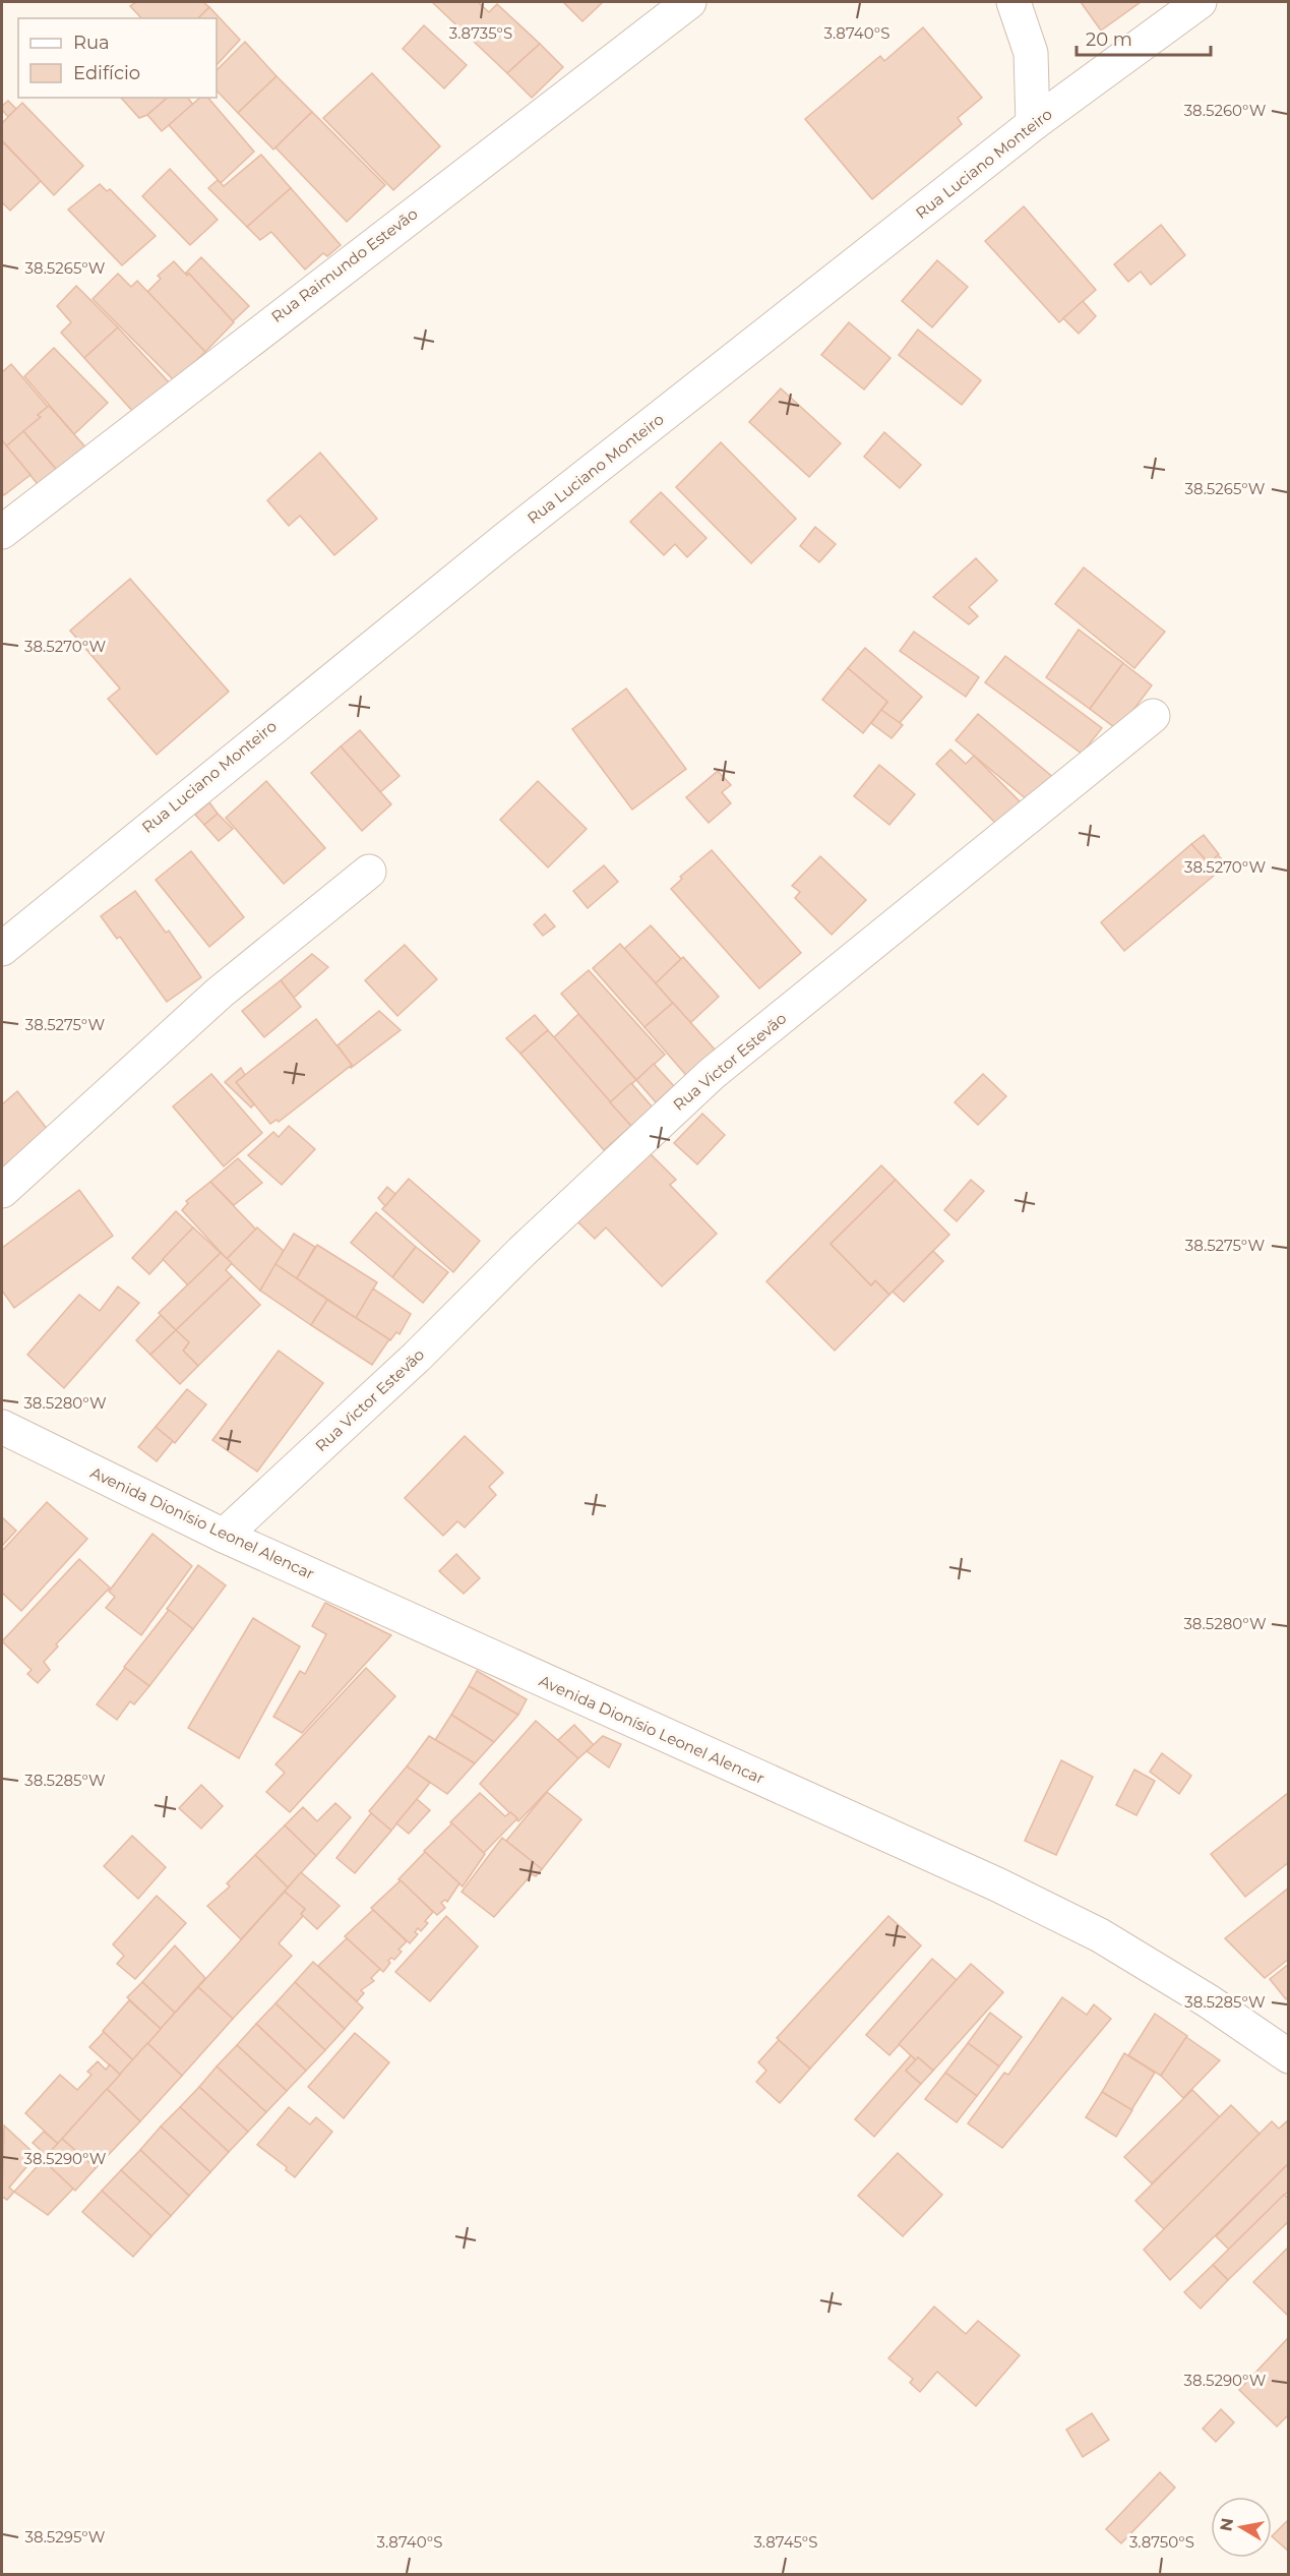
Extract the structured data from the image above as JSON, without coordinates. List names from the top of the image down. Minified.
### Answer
{"streets":{"street":["Rua Luciano Monteiro","Rua Raimundo Estevão","Rua Victor Estevão","Avenida Dionísio Leonel Alencar"]},"crossings":[["Rua Victor Estevão","Avenida Dionísio Leonel Alencar"]],"legend":["Rua","Edifício"],"scale_bar":"20 m","north":"left","coordinates":["3.8735°S","3.8740°S","38.5260°W","38.5265°W","38.5270°W","38.5275°W","38.5280°W","38.5285°W","38.5290°W","38.5295°W","3.8745°S","3.8750°S"]}
